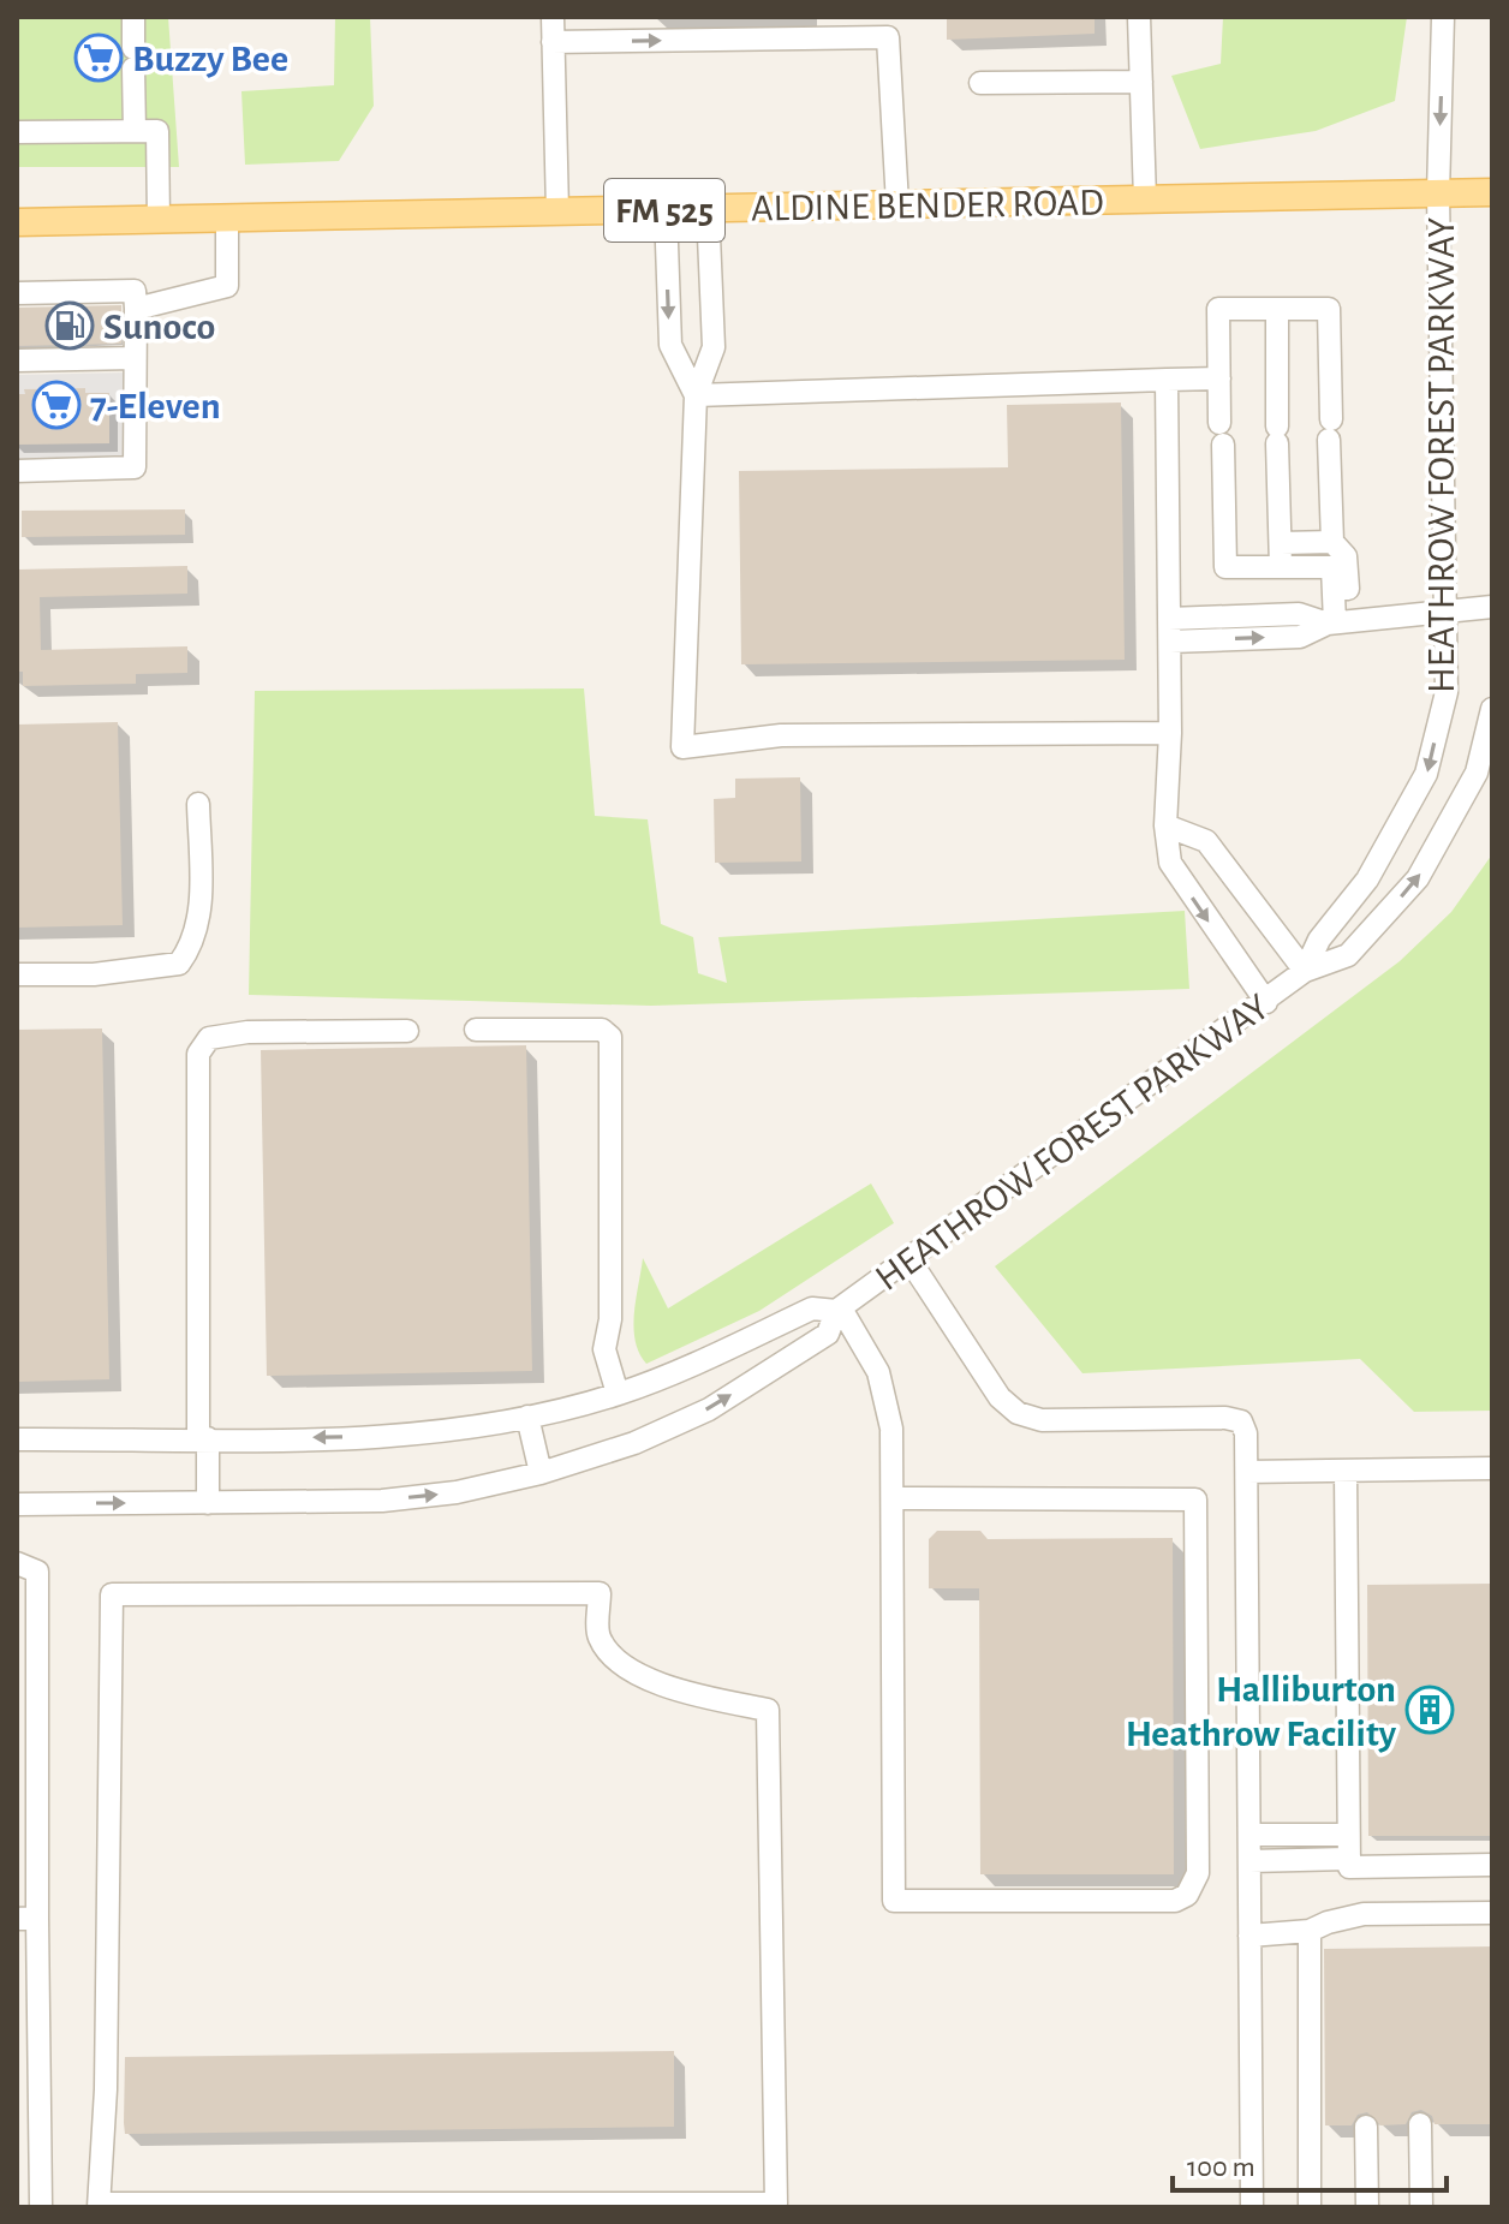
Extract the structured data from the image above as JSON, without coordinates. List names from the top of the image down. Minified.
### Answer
{"streets":{"main road":["ALDINE BENDER ROAD","FM 525"],"street":["HEATHROW FOREST PARKWAY"]},"crossings":[["ALDINE BENDER ROAD","HEATHROW FOREST PARKWAY"]],"places":{"supermarket":["Buzzy Bee","7-Eleven"],"fuel station":["Sunoco"],"building":["Halliburton Heathrow Facility"]},"scale_bar":"100 m"}
